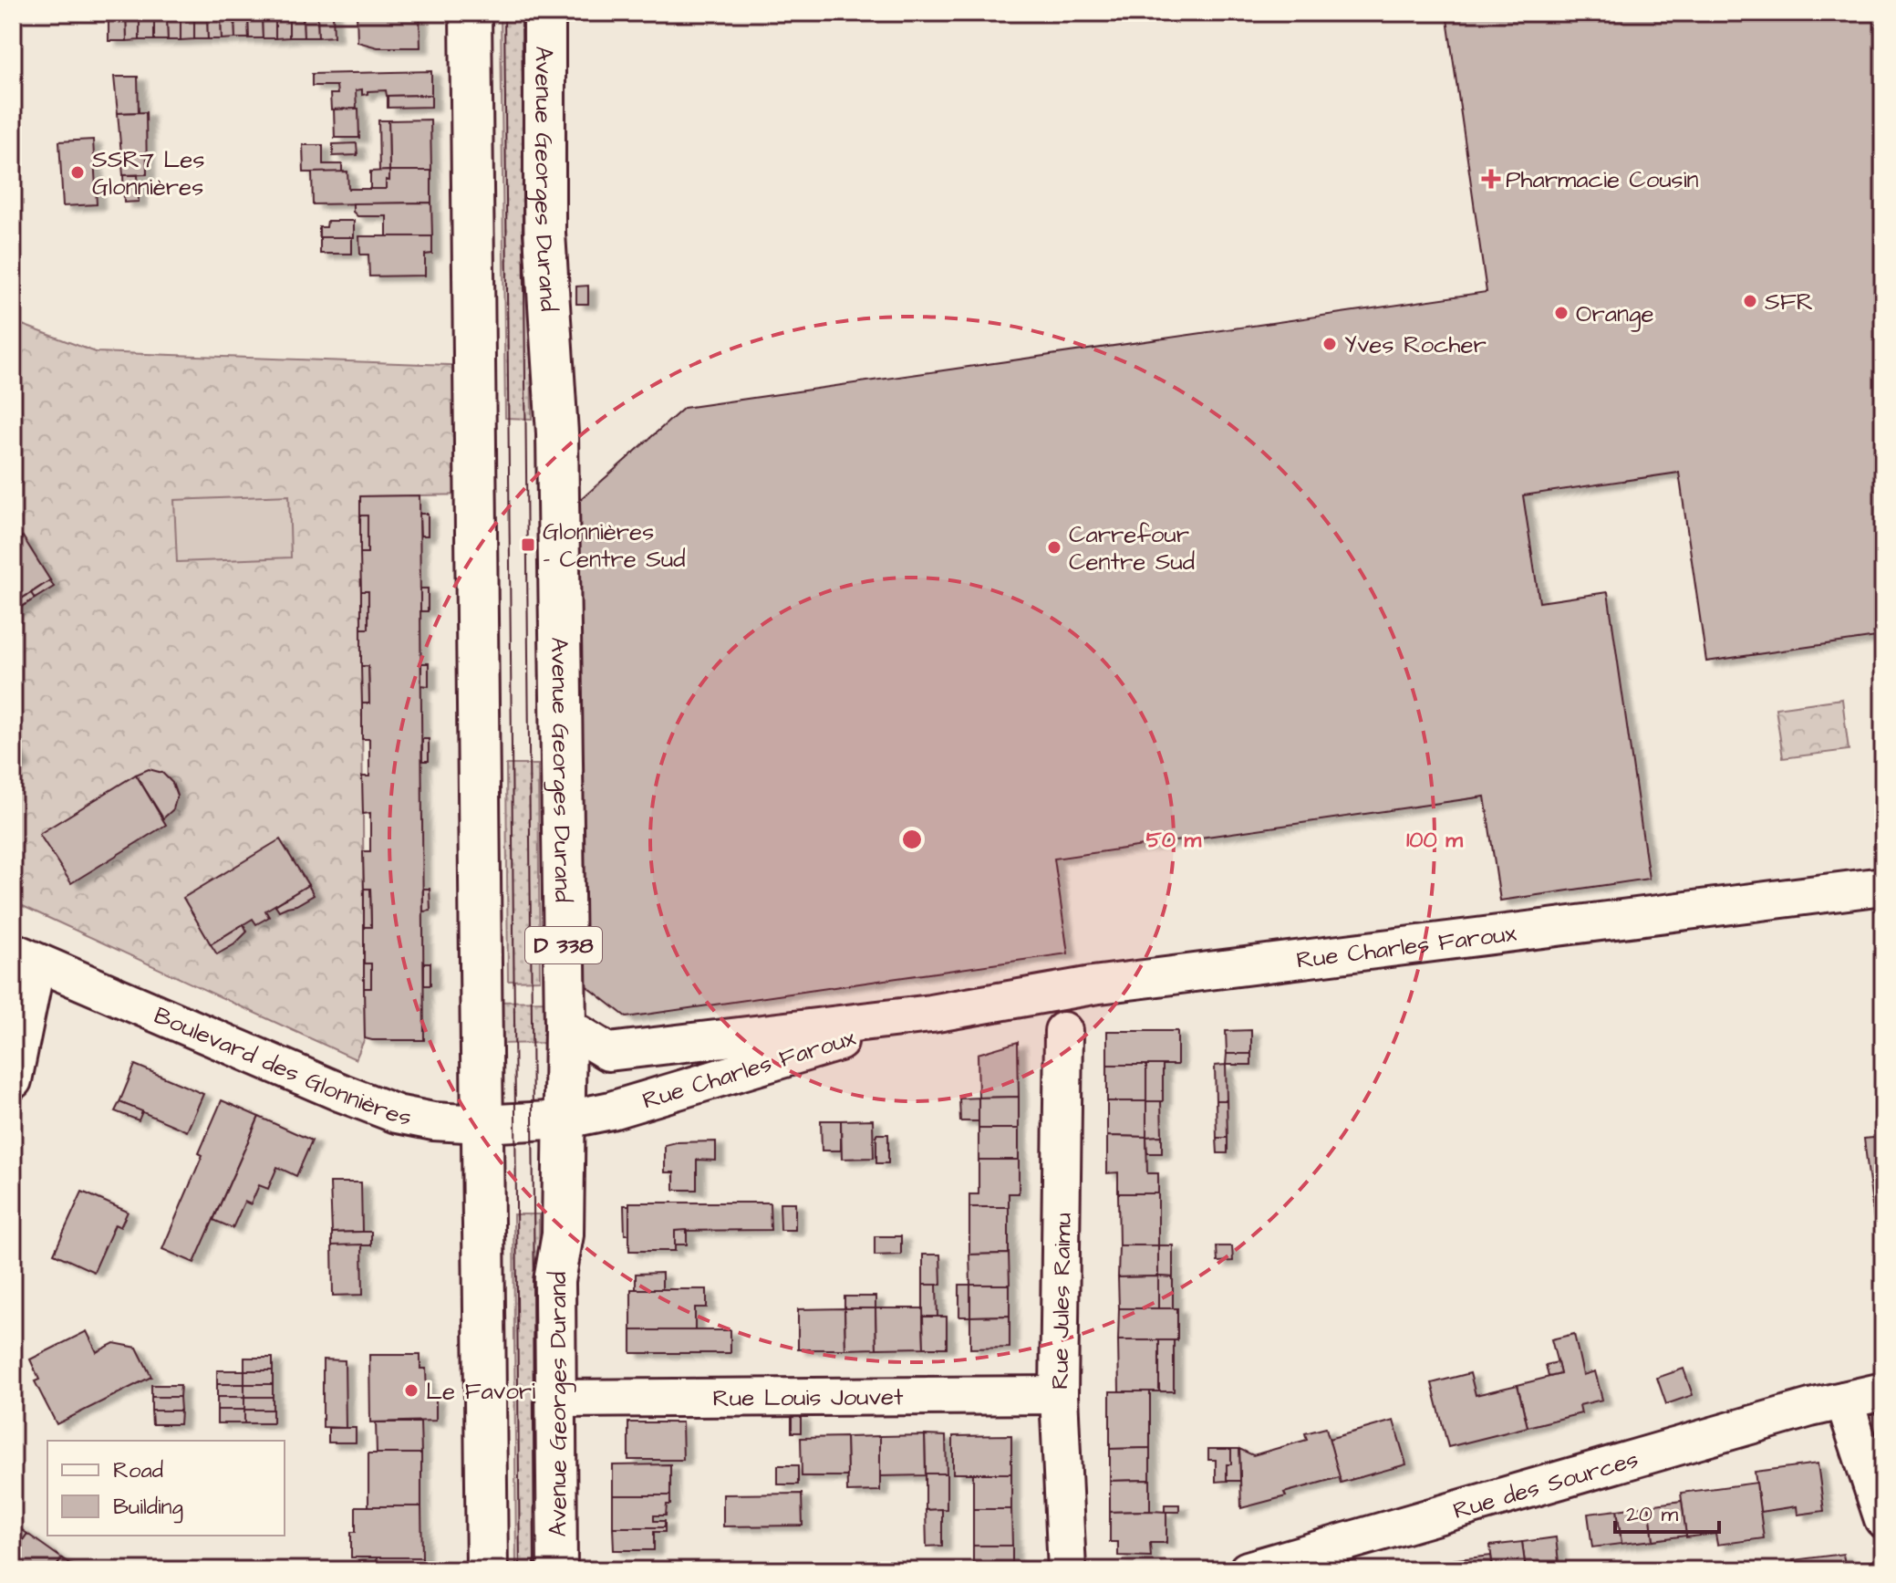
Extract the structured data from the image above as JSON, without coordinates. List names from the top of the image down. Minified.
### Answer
{"streets":{"main road":["Avenue Georges Durand","D 338"],"street":["Rue Charles Faroux","Boulevard des Glonnières","Rue Jules Raimu","Rue Louis Jouvet","Rue des Sources"]},"crossings":[["Avenue Georges Durand","Rue Charles Faroux"],["Avenue Georges Durand","Boulevard des Glonnières"],["Avenue Georges Durand","Rue Louis Jouvet"],["Rue Charles Faroux","Boulevard des Glonnières"],["Rue Jules Raimu","Rue Louis Jouvet"]],"places":{"other":["SSR7 Les Glonnières","SFR","Orange","Yves Rocher","Carrefour Centre Sud","Le Favori"],"health":["Pharmacie Cousin"],"transit":["Glonnières - Centre Sud"]},"legend":["Road","Building"],"scale_bar":"20 m","rings":["50 m","100 m"]}
